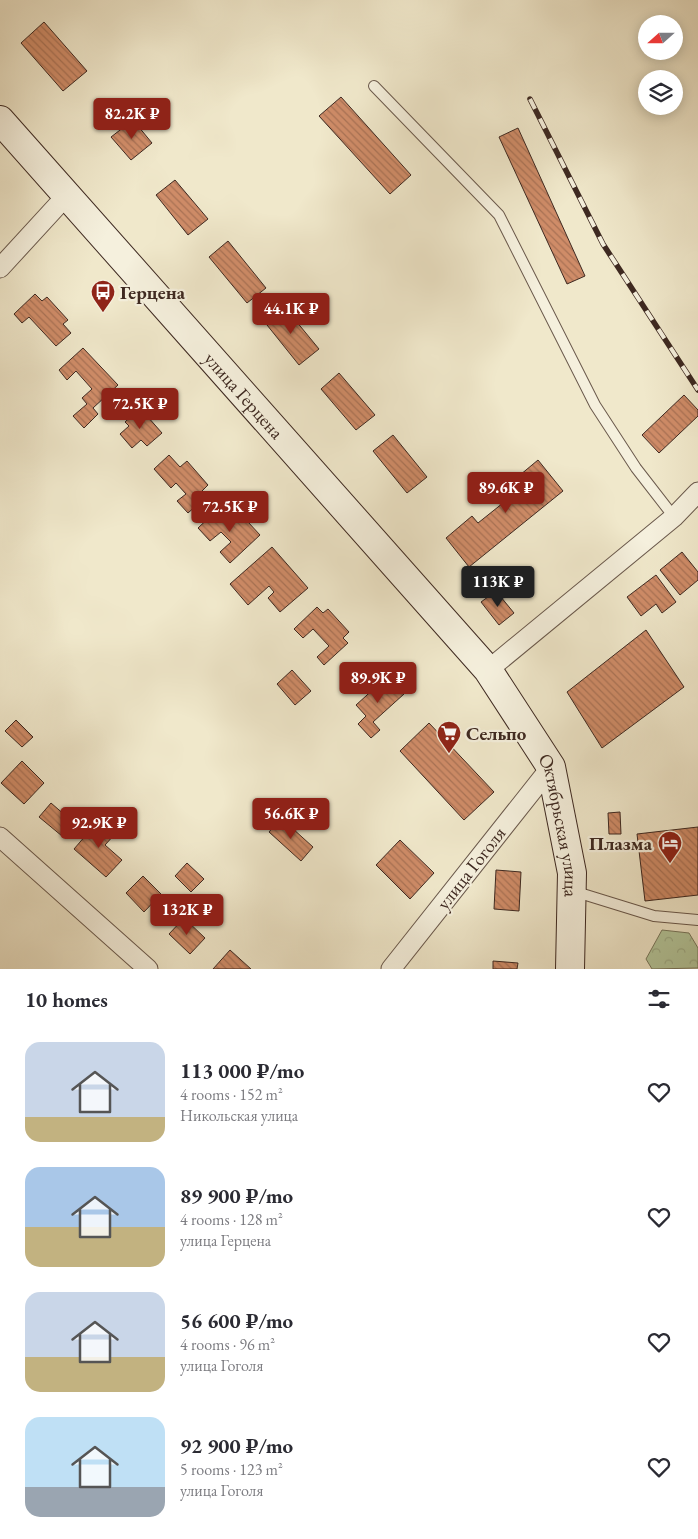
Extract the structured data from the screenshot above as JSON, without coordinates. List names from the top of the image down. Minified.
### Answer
{"streets":{"main road":["улица Герцена","Октябрьская улица"],"street":["улица Гоголя"]},"crossings":[["улица Герцена","Октябрьская улица"],["Октябрьская улица","улица Гоголя"]],"places":{"bus stop":["Герцена"],"supermarket":["Сельпо"],"hotel":["Плазма"]},"north":"left","page":{"price":["82.2K ₽","44.1K ₽","72.5K ₽","89.6K ₽","72.5K ₽","113K ₽","89.9K ₽","56.6K ₽","92.9K ₽","132K ₽"],"heading":"10 homes","list":[{"name":"113 000 ₽/mo","note":"4 rooms · 152 m² · Никольская улица"},{"name":"89 900 ₽/mo","note":"4 rooms · 128 m² · улица Герцена"},{"name":"56 600 ₽/mo","note":"4 rooms · 96 m² · улица Гоголя"},{"name":"92 900 ₽/mo","note":"5 rooms · 123 m² · улица Гоголя"}]}}
